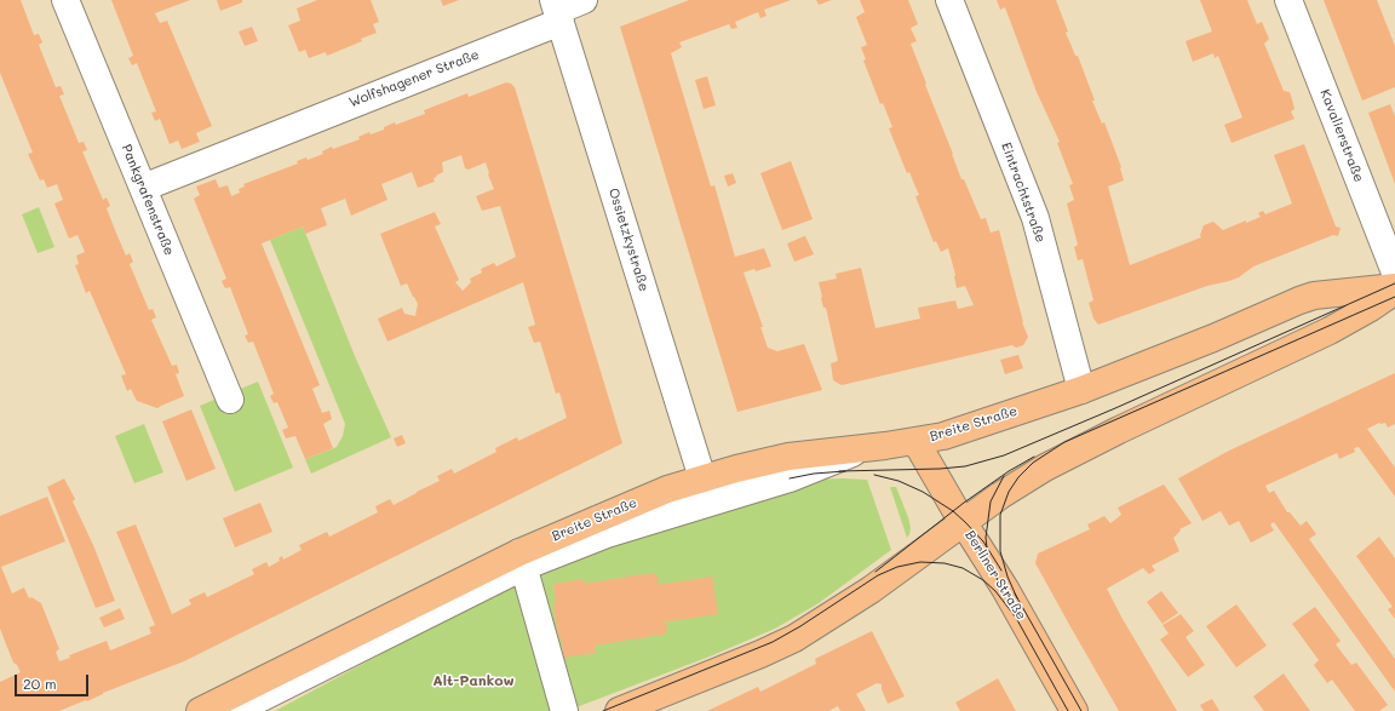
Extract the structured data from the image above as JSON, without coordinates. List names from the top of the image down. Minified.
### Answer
{"streets":{"main road":["Breite Straße","Berliner Straße"],"street":["Wolfshagener Straße","Kavalierstraße","Eintrachtstraße","Pankgrafenstraße","Ossietzkystraße"]},"crossings":[["Wolfshagener Straße","Pankgrafenstraße"],["Wolfshagener Straße","Ossietzkystraße"],["Eintrachtstraße","Breite Straße"],["Ossietzkystraße","Breite Straße"],["Breite Straße","Berliner Straße"]],"districts":["Alt-Pankow"],"scale_bar":"20 m"}
